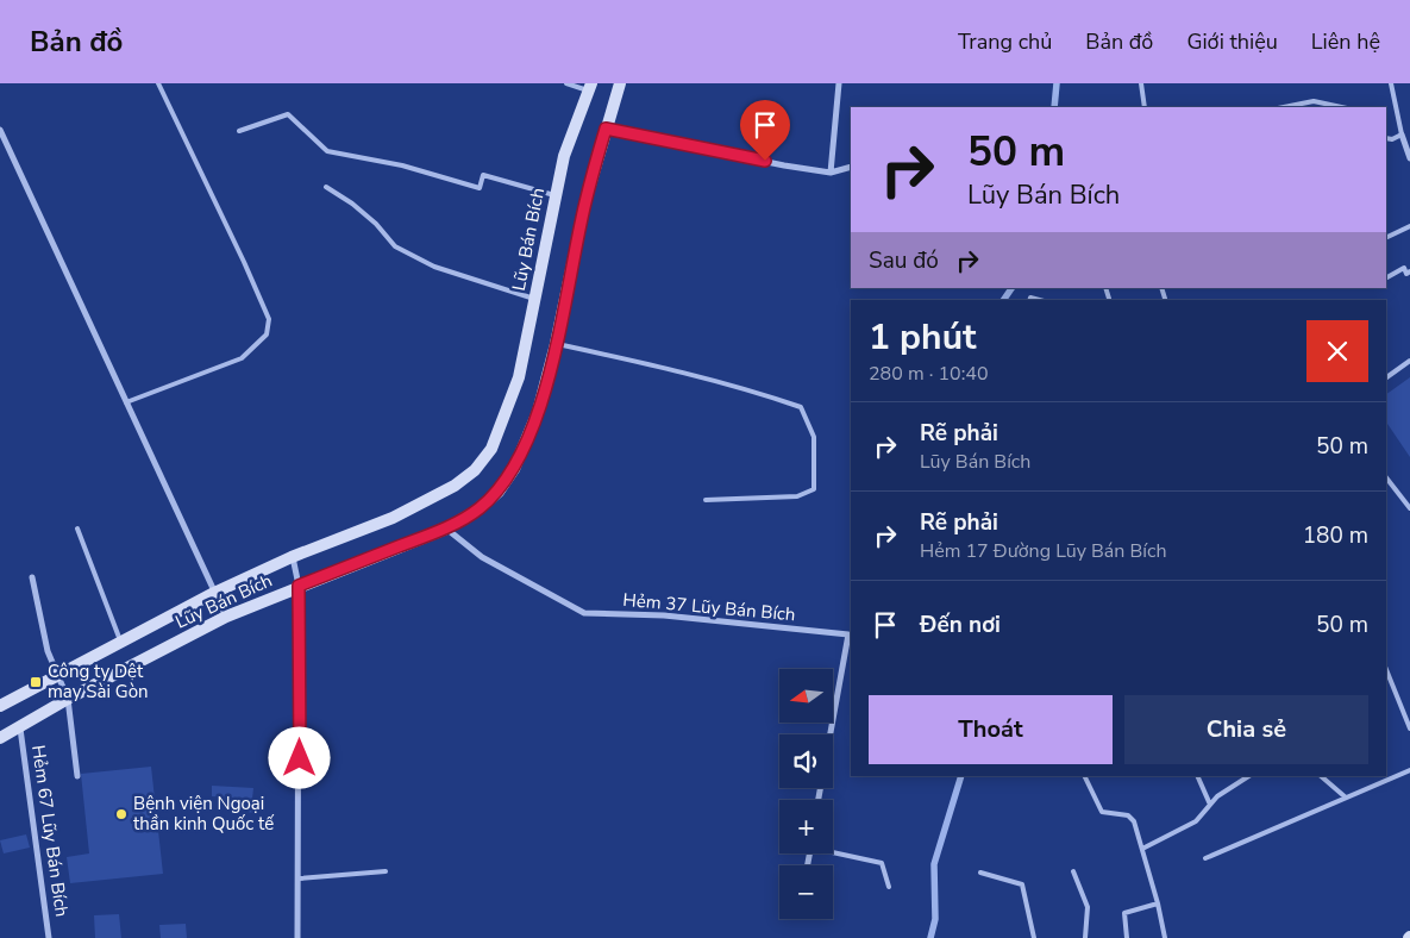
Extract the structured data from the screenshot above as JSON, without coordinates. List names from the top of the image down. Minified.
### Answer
{"streets":{"main road":["Lũy Bán Bích"],"street":["Hẻm 37 Lũy Bán Bích","Hẻm 67 Lũy Bán Bích"]},"crossings":[["Lũy Bán Bích","Hẻm 37 Lũy Bán Bích"],["Lũy Bán Bích","Hẻm 67 Lũy Bán Bích"]],"places":{"transit":["Công ty Dệt may Sài Gòn"],"other":["Bệnh viện Ngoại thần kinh Quốc tế"]},"north":"left","page":{"header":"Bản đồ","nav":["Trang chủ","Bản đồ","Giới thiệu","Liên hệ"],"turn":["50 m","Lũy Bán Bích"],"then":"Sau đó","heading":["1 phút","280 m · 10:40"],"list":[{"name":"Rẽ phải","note":"Lũy Bán Bích","value":"50 m"},{"name":"Rẽ phải","note":"Hẻm 17 Đường Lũy Bán Bích","value":"180 m"},{"name":"Đến nơi","value":"50 m"}],"map_buttons":["+","−"],"buttons":["Thoát","Chia sẻ"]}}
